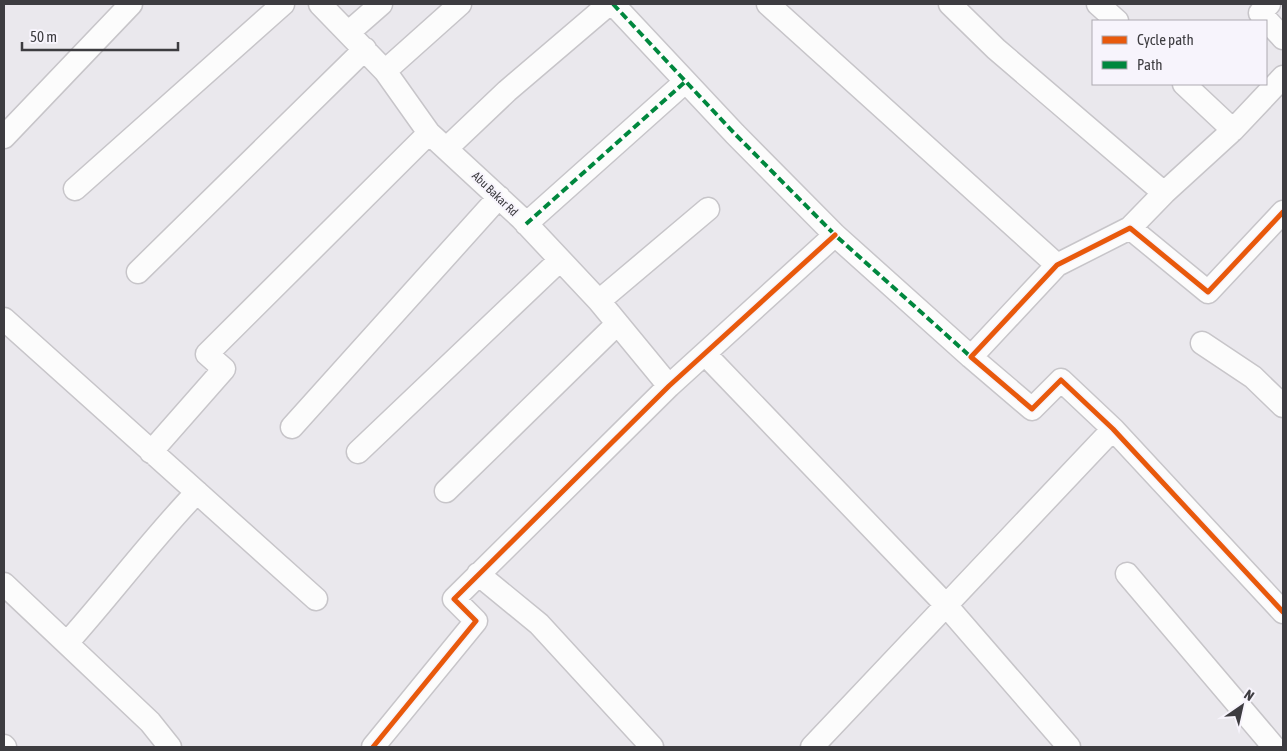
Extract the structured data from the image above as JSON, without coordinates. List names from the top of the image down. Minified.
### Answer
{"streets":{"street":["Abu Bakar Rd"]},"legend":["Cycle path","Path"],"scale_bar":"50 m","north":"top right"}
